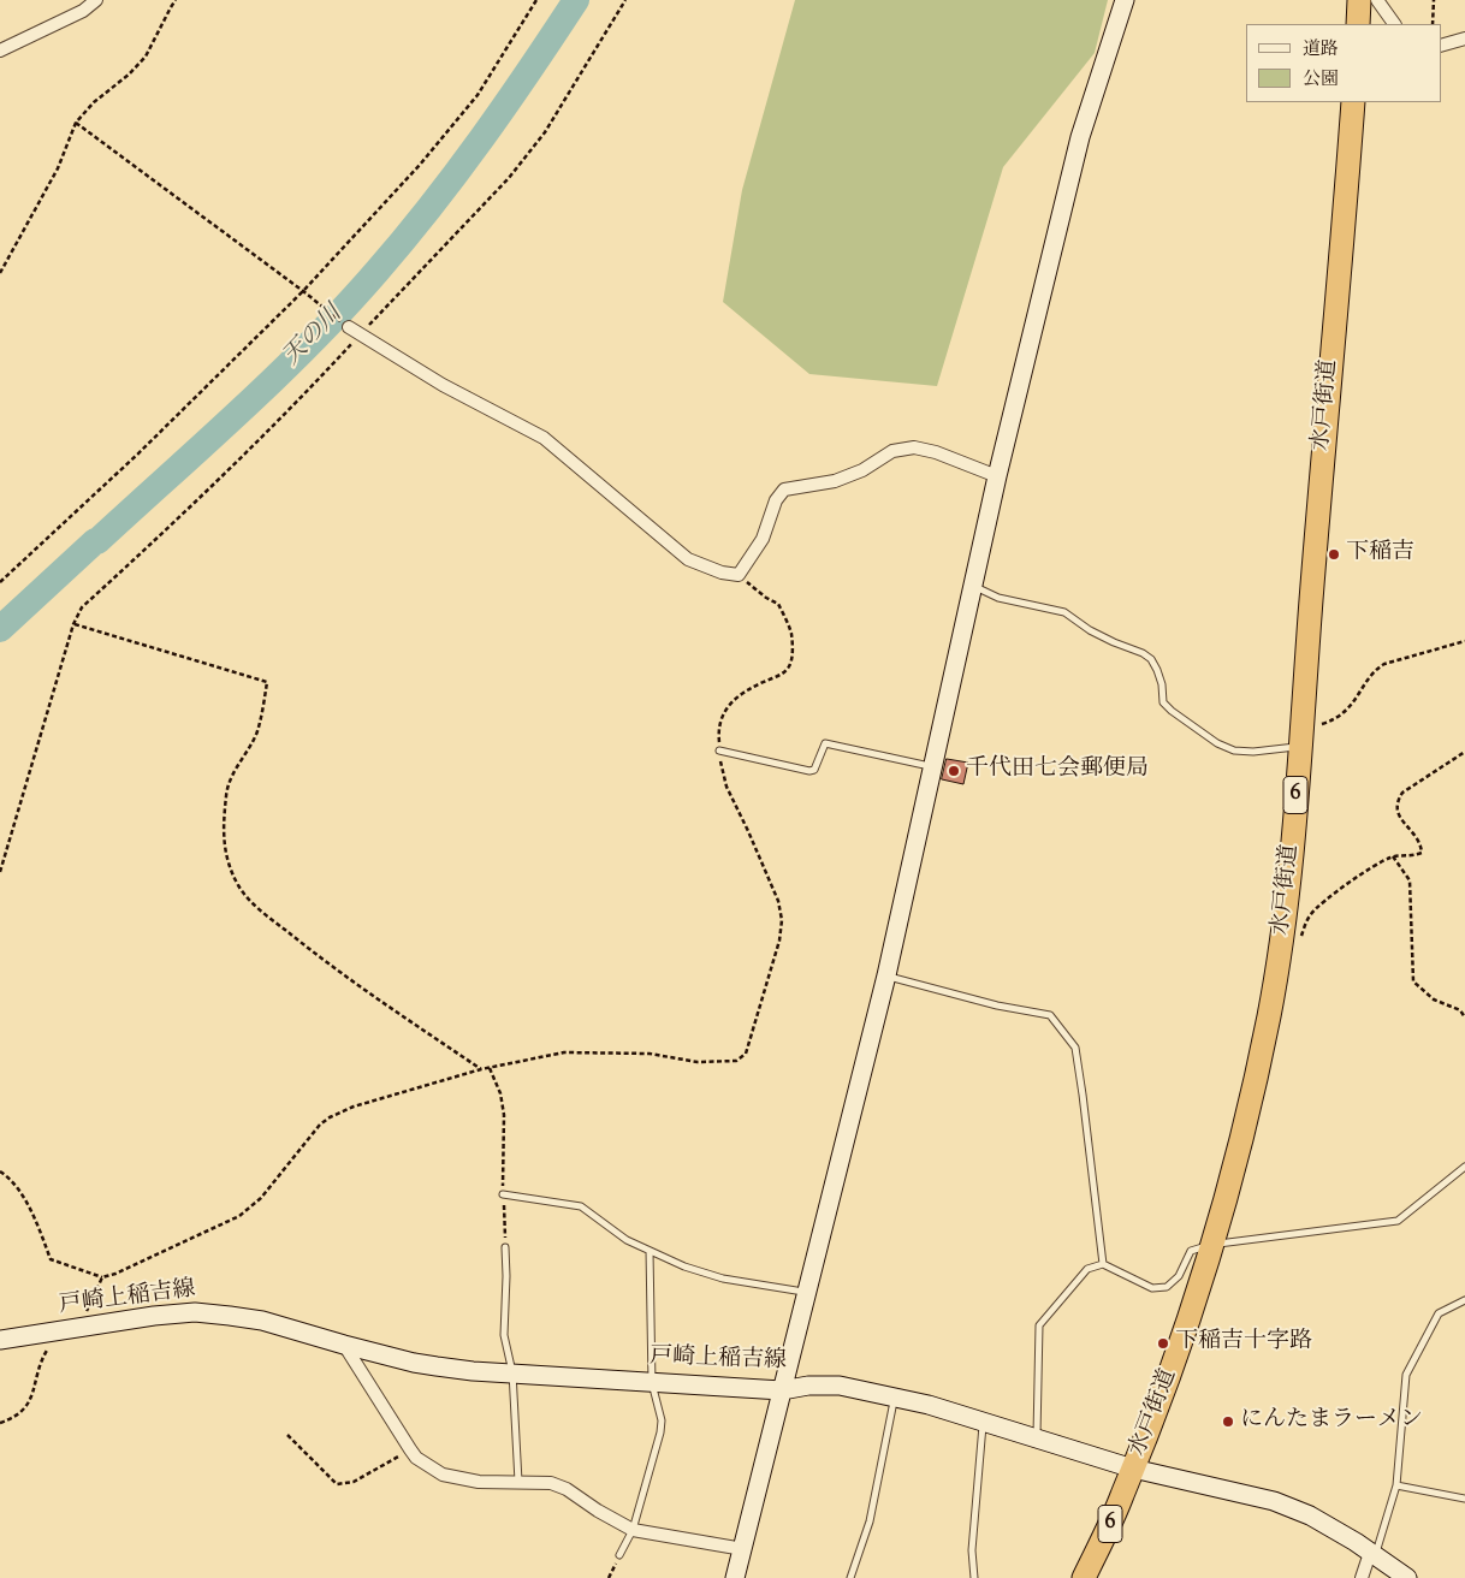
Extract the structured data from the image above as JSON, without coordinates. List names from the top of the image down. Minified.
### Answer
{"streets":{"highway":["水戸街道","6"],"street":["戸崎上稲吉線"]},"crossings":[["水戸街道","戸崎上稲吉線"]],"water":["天の川"],"places":["下稲吉","千代田七会郵便局","下稲吉十字路","にんたまラーメン"],"legend":["道路","公園"]}
